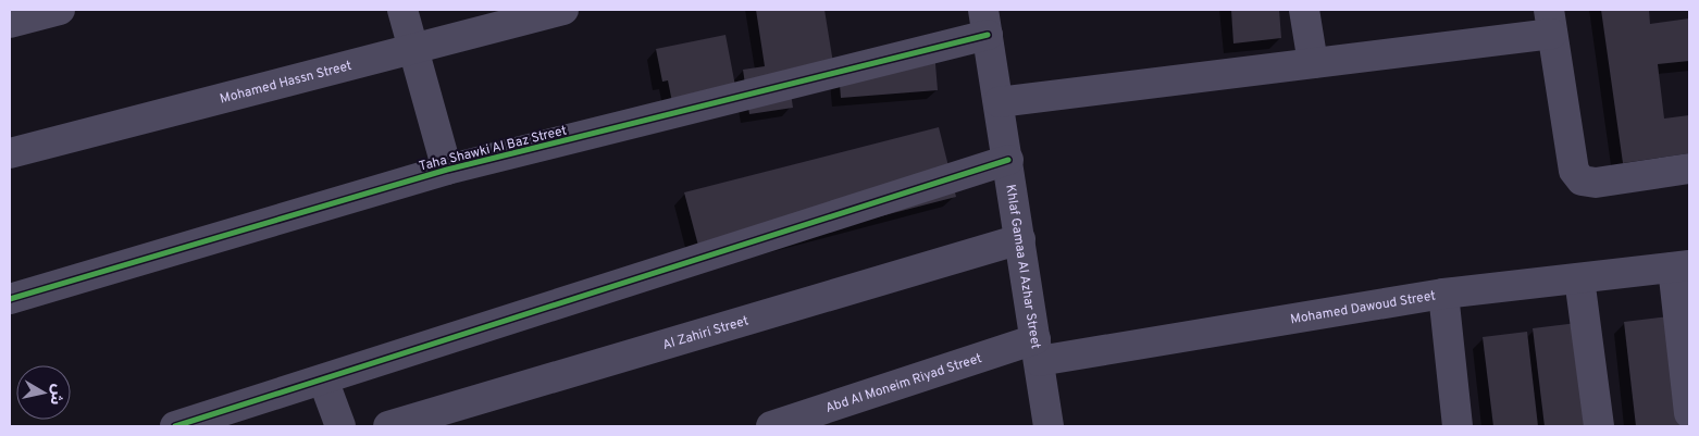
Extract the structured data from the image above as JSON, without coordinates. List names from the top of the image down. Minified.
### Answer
{"streets":{"street":["Mohamed Hassn Street","Taha Shawki Al Baz Street","Khlaf Gamaa Al Azhar Street","Mohamed Dawoud Street","Al Zahiri Street","Abd Al Moneim Riyad Street"]},"crossings":[["Taha Shawki Al Baz Street","Khlaf Gamaa Al Azhar Street"],["Khlaf Gamaa Al Azhar Street","Mohamed Dawoud Street"],["Khlaf Gamaa Al Azhar Street","Al Zahiri Street"],["Khlaf Gamaa Al Azhar Street","Abd Al Moneim Riyad Street"],["Mohamed Dawoud Street","Abd Al Moneim Riyad Street"]],"north":"right"}
